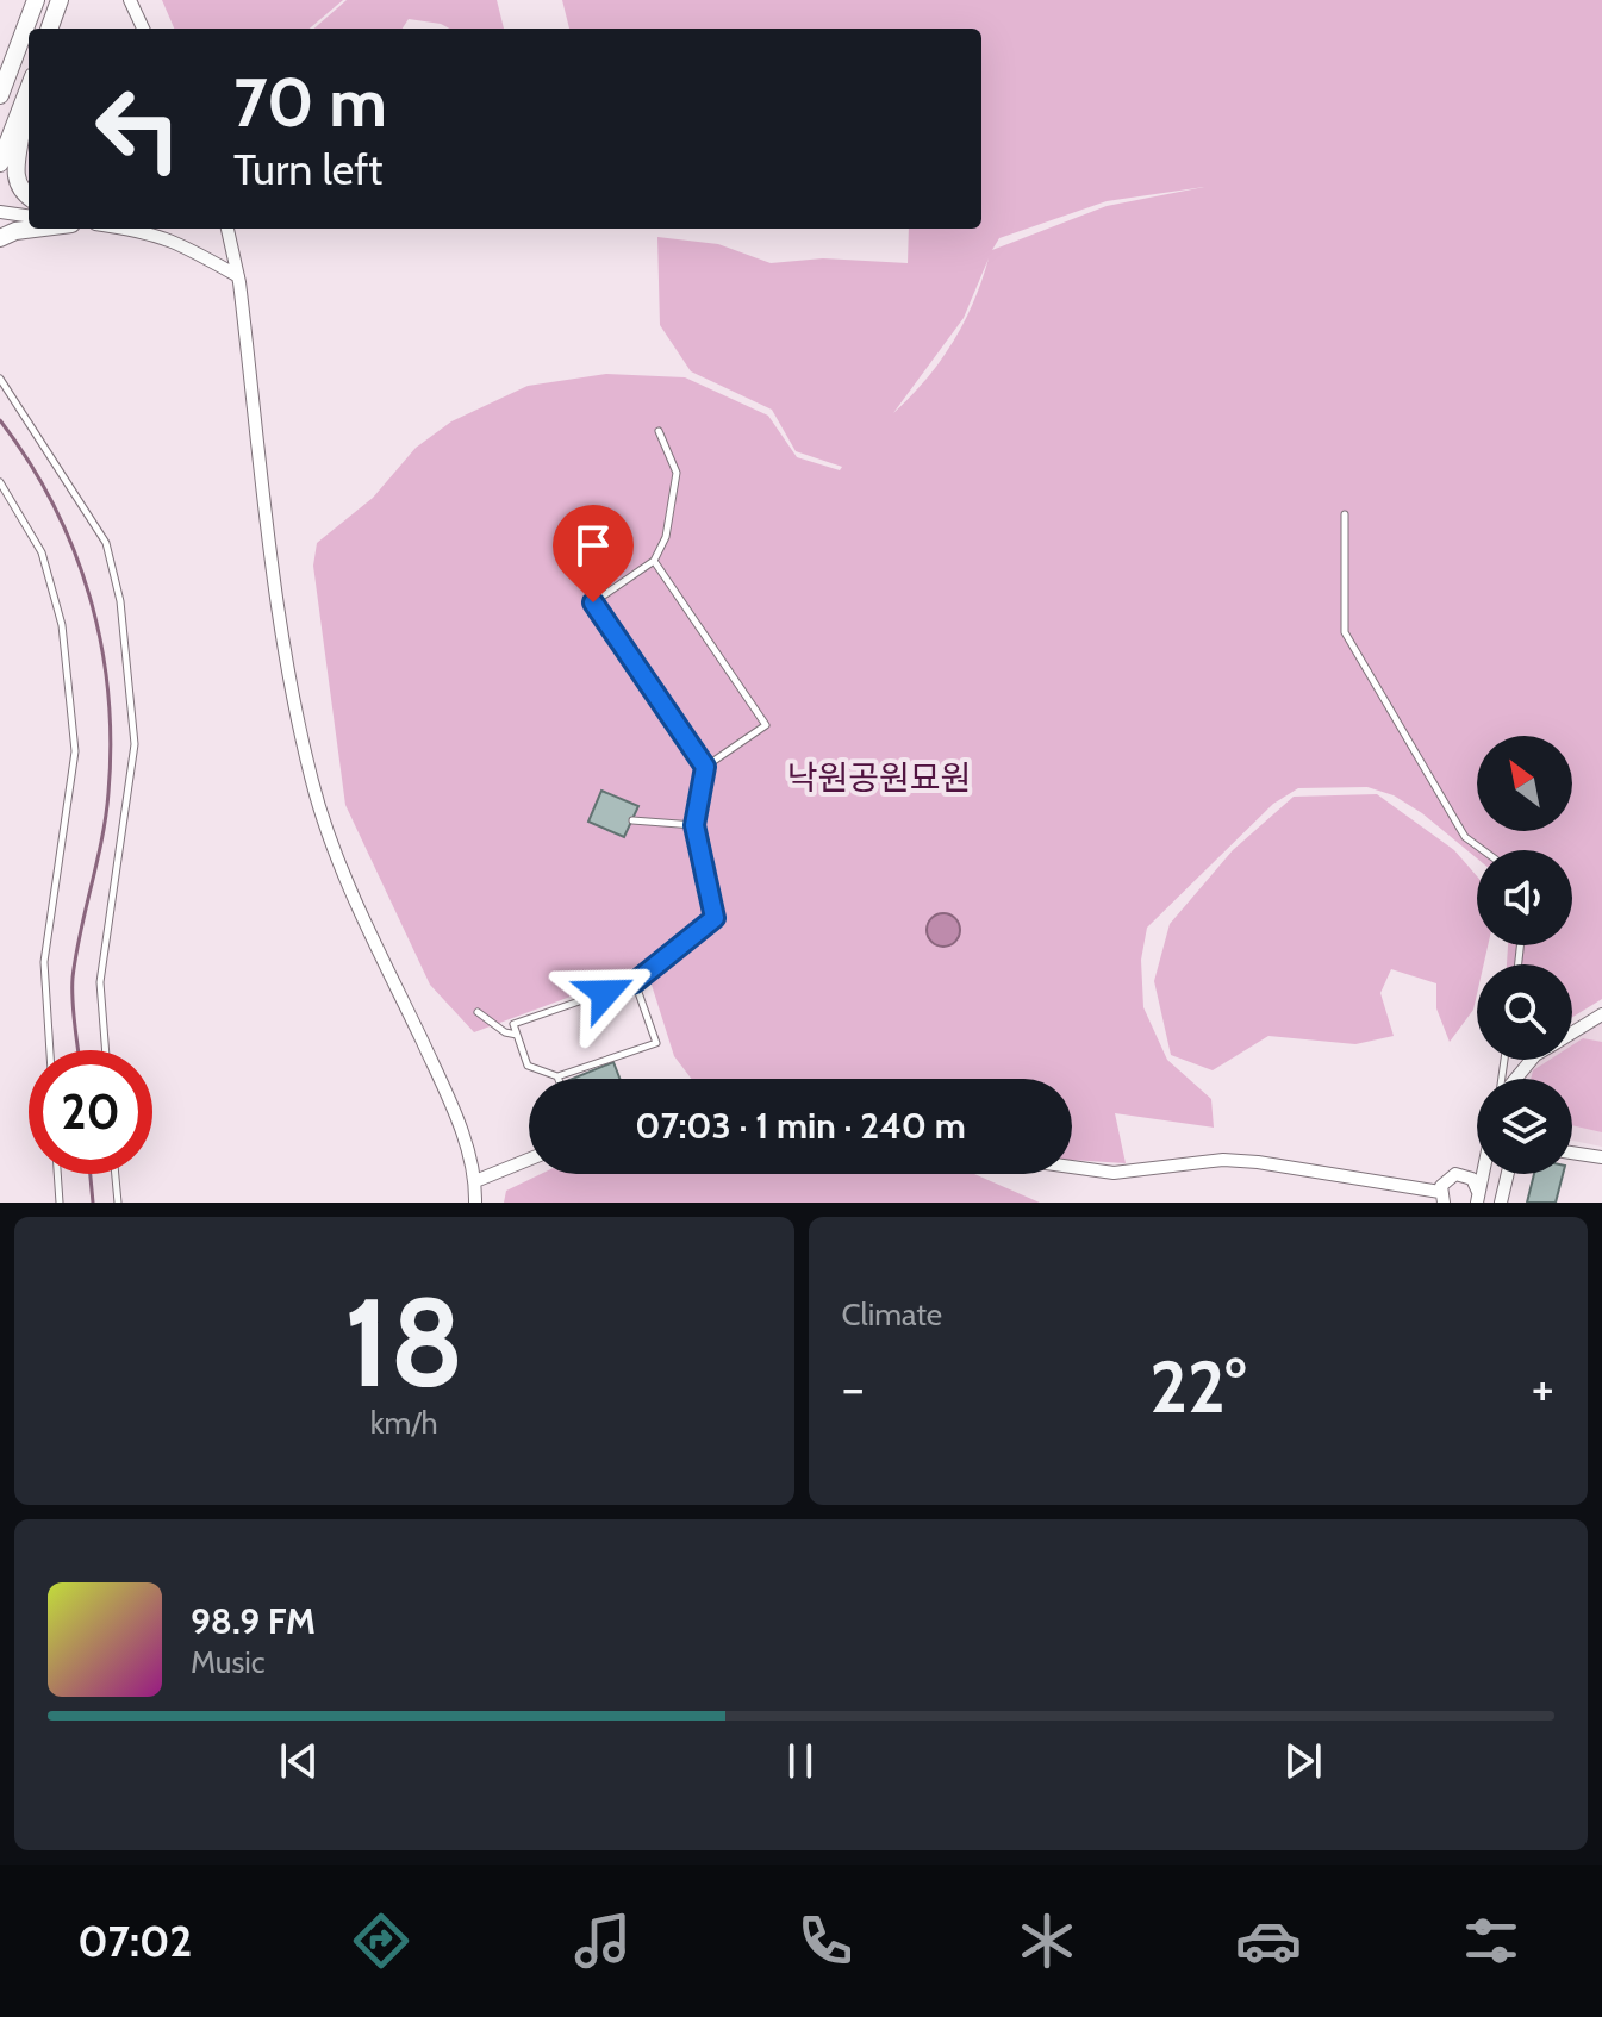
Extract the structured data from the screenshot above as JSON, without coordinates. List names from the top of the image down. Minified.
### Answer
{"parks":["낙원공원묘원"],"north":"top left","page":{"turn":["70 m","Turn left"],"limit":"20","trip":"07:03 · 1 min · 240 m","tile":[["18","km/h"],"Climate"],"heat":["−","22°","+"],"song":["98.9 FM","Music"],"tabs":"07:02"}}
